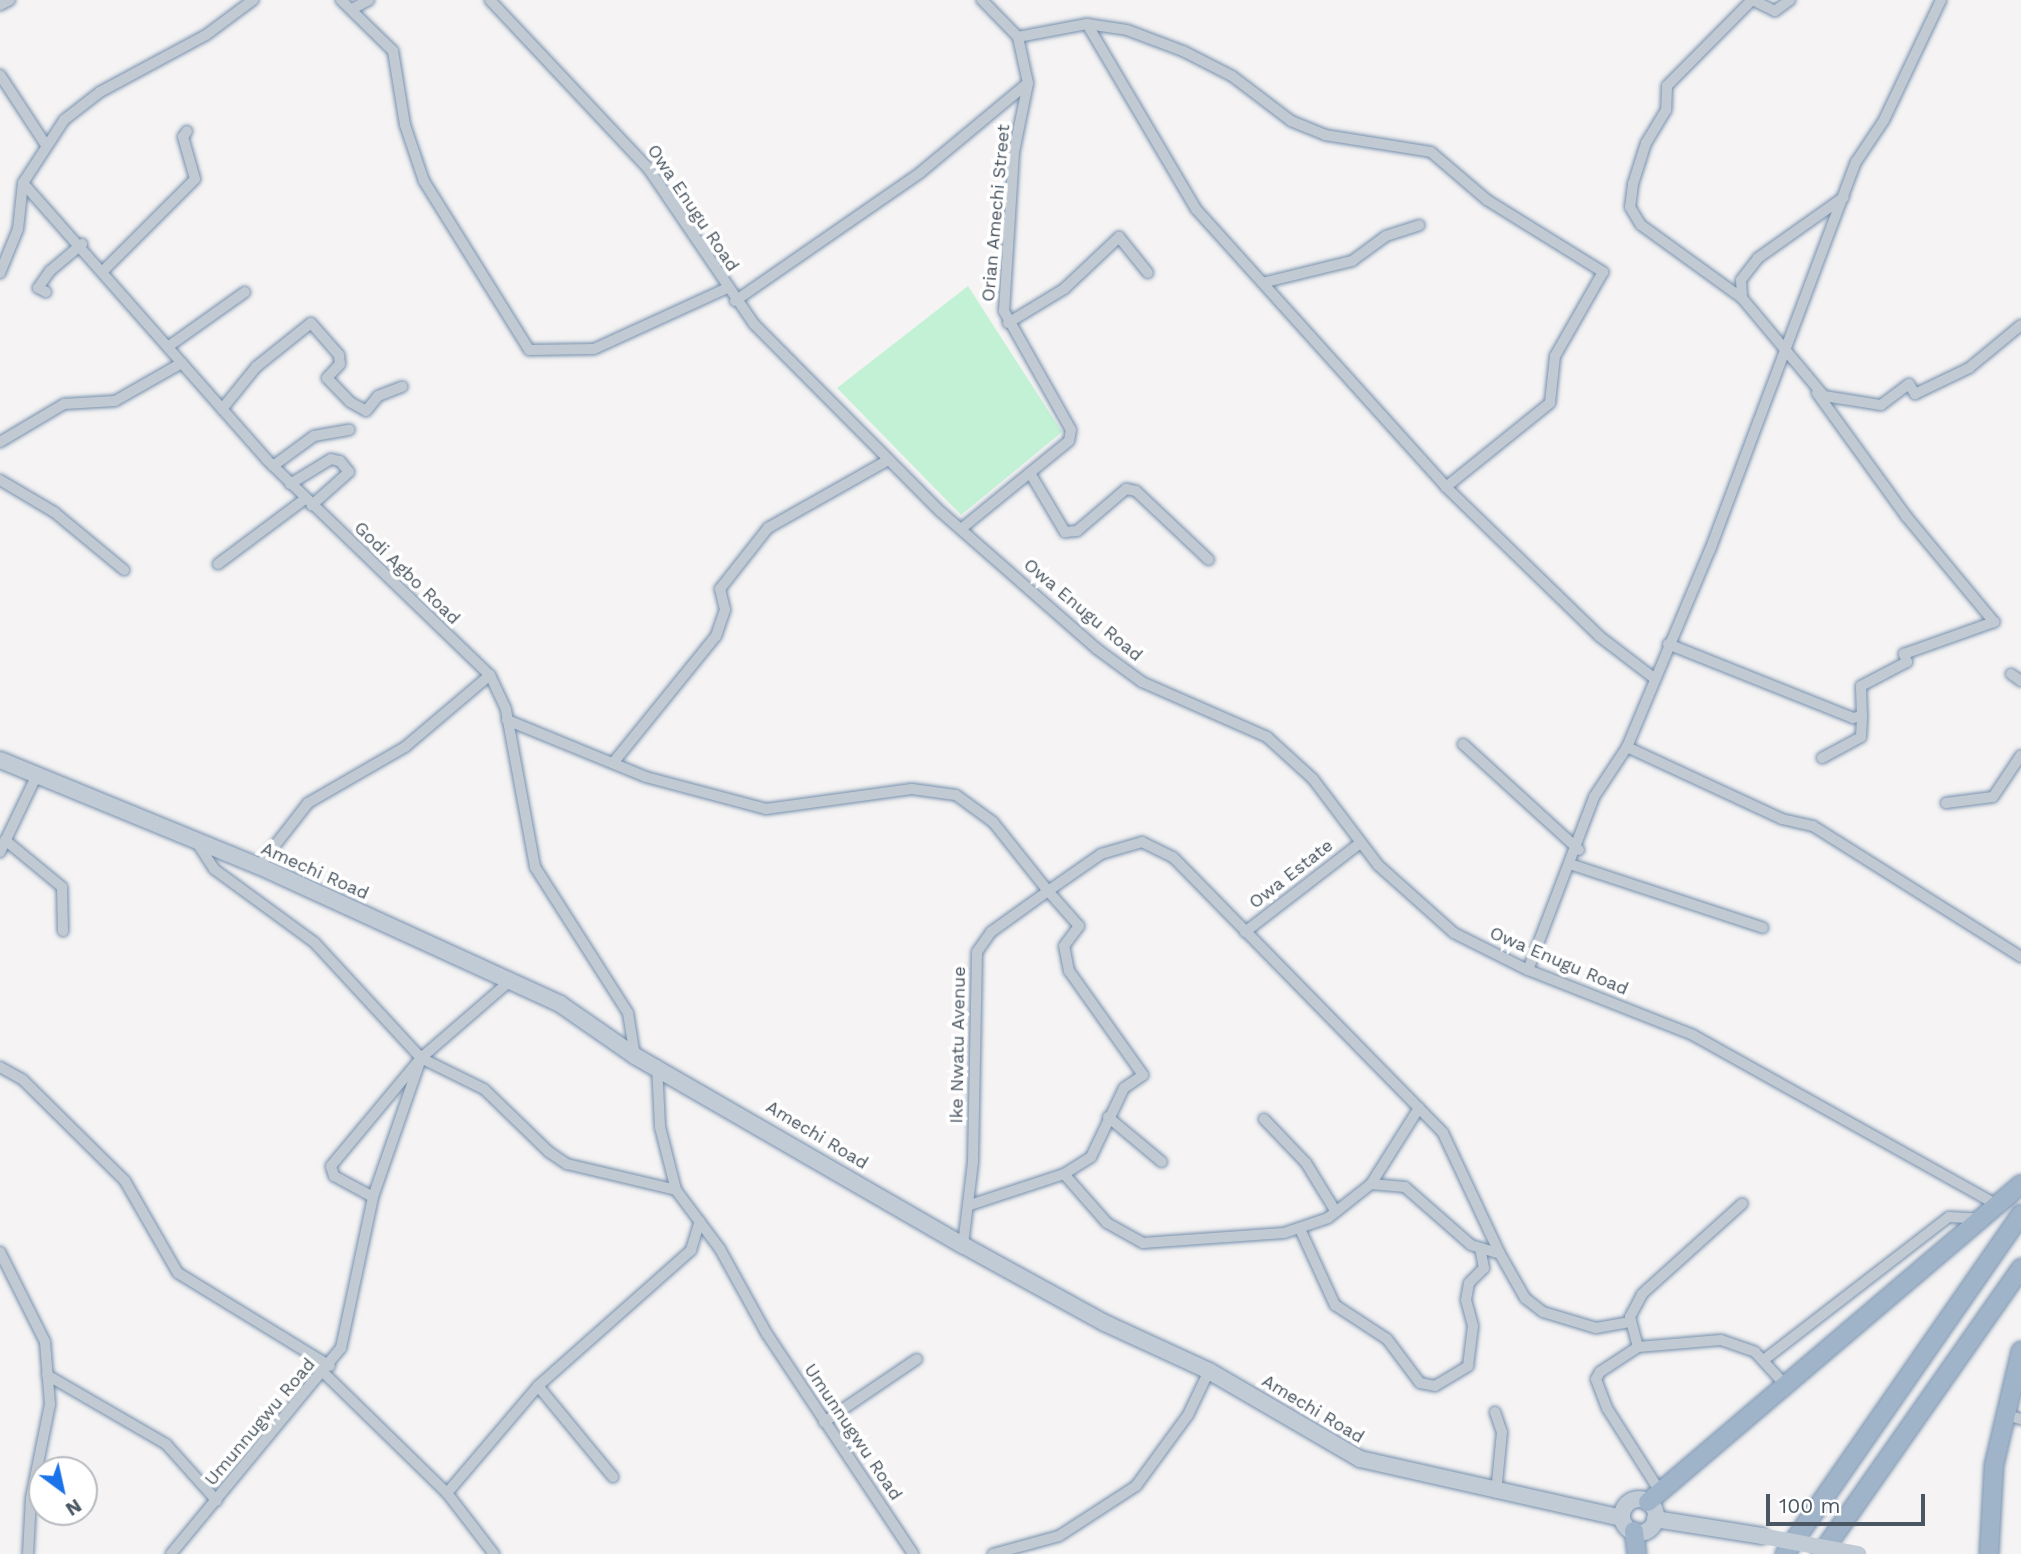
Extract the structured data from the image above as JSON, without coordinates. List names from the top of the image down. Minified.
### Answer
{"streets":{"main road":["Amechi Road"],"street":["Owa Enugu Road","Orian Amechi Street","Godi Agbo Road","Owa Estate","Ike Nwatu Avenue","Umunnugwu Road"]},"crossings":[["Owa Enugu Road","Orian Amechi Street"],["Owa Enugu Road","Owa Estate"],["Godi Agbo Road","Amechi Road"],["Amechi Road","Ike Nwatu Avenue"],["Amechi Road","Umunnugwu Road"],["Owa Estate","Ike Nwatu Avenue"]],"scale_bar":"100 m","north":"bottom right"}
